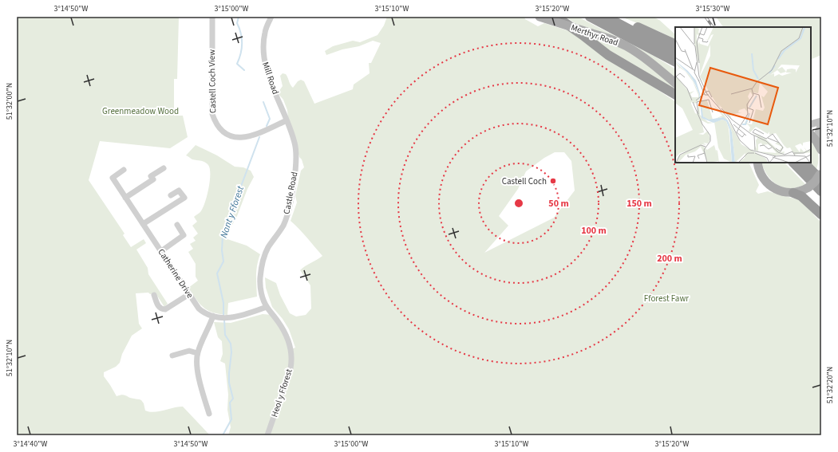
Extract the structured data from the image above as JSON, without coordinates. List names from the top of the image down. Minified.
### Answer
{"streets":{"main road":["Merthyr Road"],"street":["Mill Road","Castell Coch View","Castle Road","Catherine Drive","Heol y Fforest"]},"crossings":[["Mill Road","Castell Coch View"],["Mill Road","Castle Road"],["Castell Coch View","Castle Road"],["Castle Road","Catherine Drive"],["Castle Road","Heol y Fforest"]],"water":["Nant y Fforest"],"parks":["Greenmeadow Wood","Fforest Fawr"],"places":["Castell Coch"],"coordinates":["3°14'50\"W","3°15'00\"W","3°15'10\"W","3°15'20\"W","3°15'30\"W","51°32'00\"N","51°32'10\"N","51°32'20\"N","3°14'40\"W"],"rings":["50 m","150 m","100 m","200 m"]}
